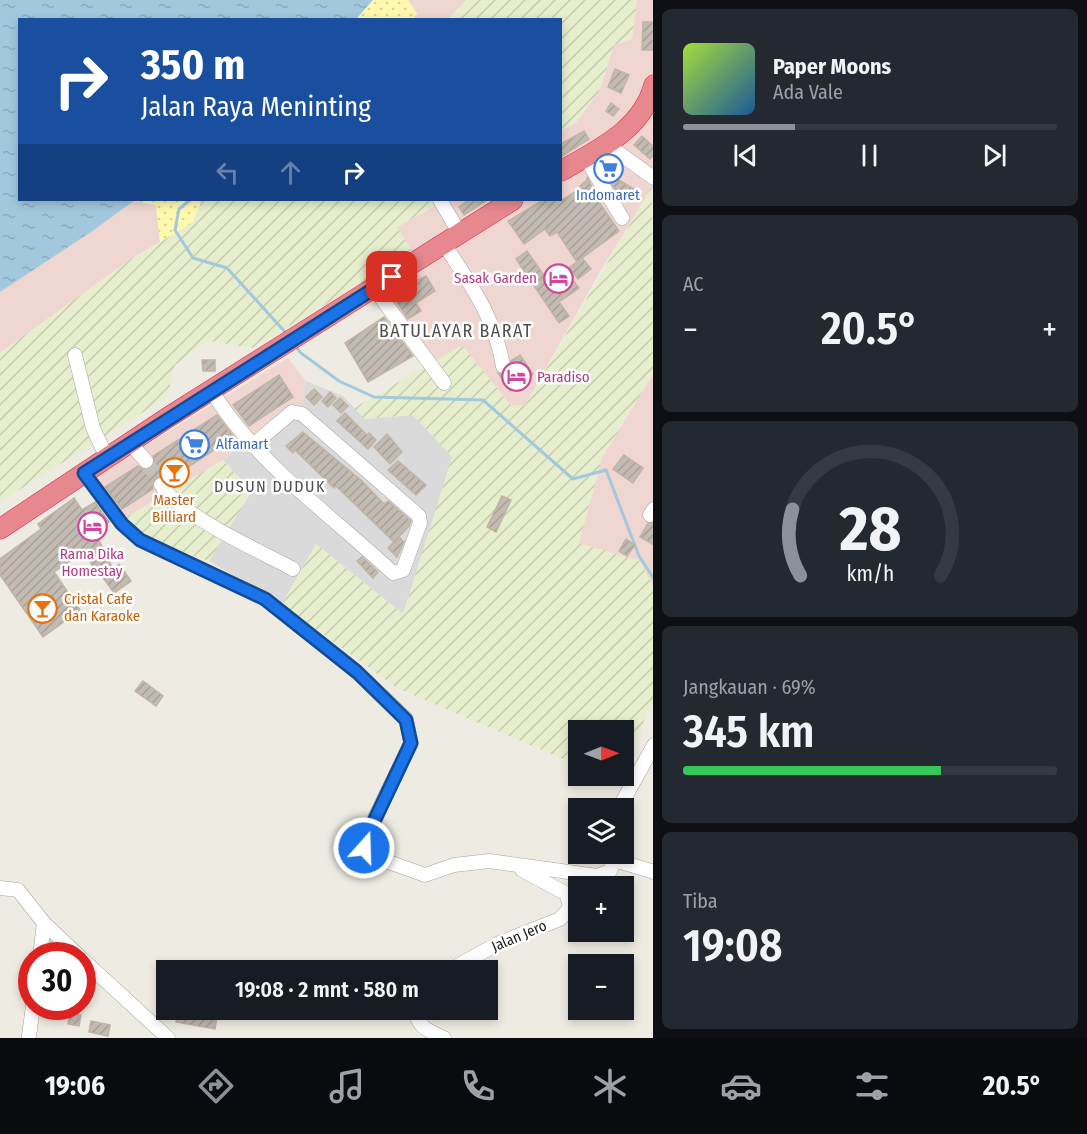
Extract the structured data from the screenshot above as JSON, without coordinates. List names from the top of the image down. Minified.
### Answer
{"streets":{"street":["Jalan Jero"]},"districts":["BATULAYAR BARAT","DUSUN DUDUK"],"places":{"supermarket":["Indomaret","Alfamart"],"hotel":["Sasak Garden","Paradiso","Rama Dika Homestay"],"bar":["Master Billiard","Cristal Cafe dan Karaoke"]},"north":"right","page":{"turn":["350 m","Jalan Raya Meninting"],"song":["Paper Moons","Ada Vale"],"tile":["AC",["Jangkauan · 69%","345 km"],["Tiba","19:08"]],"heat":["−","20.5°","+"],"map_buttons":["+","−"],"limit":"30","trip":"19:08 · 2 mnt · 580 m","tabs":["19:06","20.5°"],"gauge":["28","km/h"]}}
